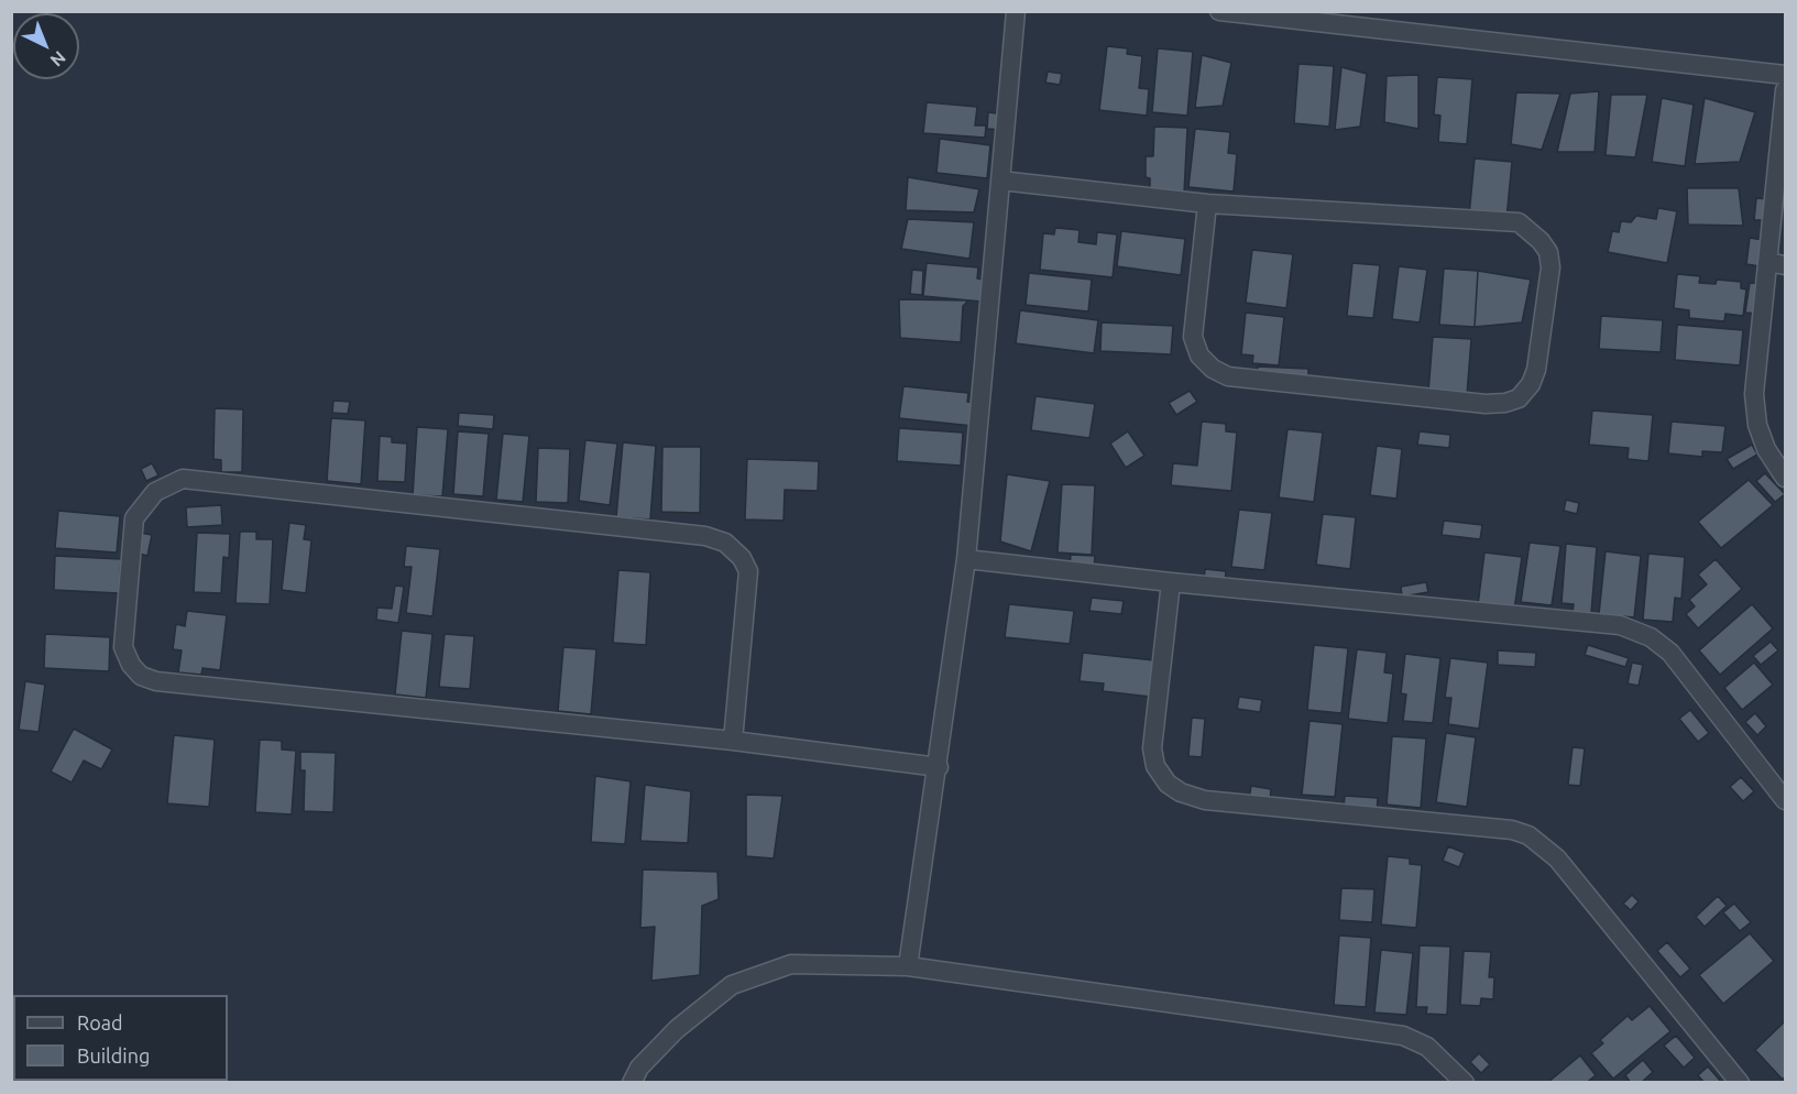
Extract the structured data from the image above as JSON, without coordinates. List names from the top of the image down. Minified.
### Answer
{"legend":["Road","Building"],"north":"bottom right"}
